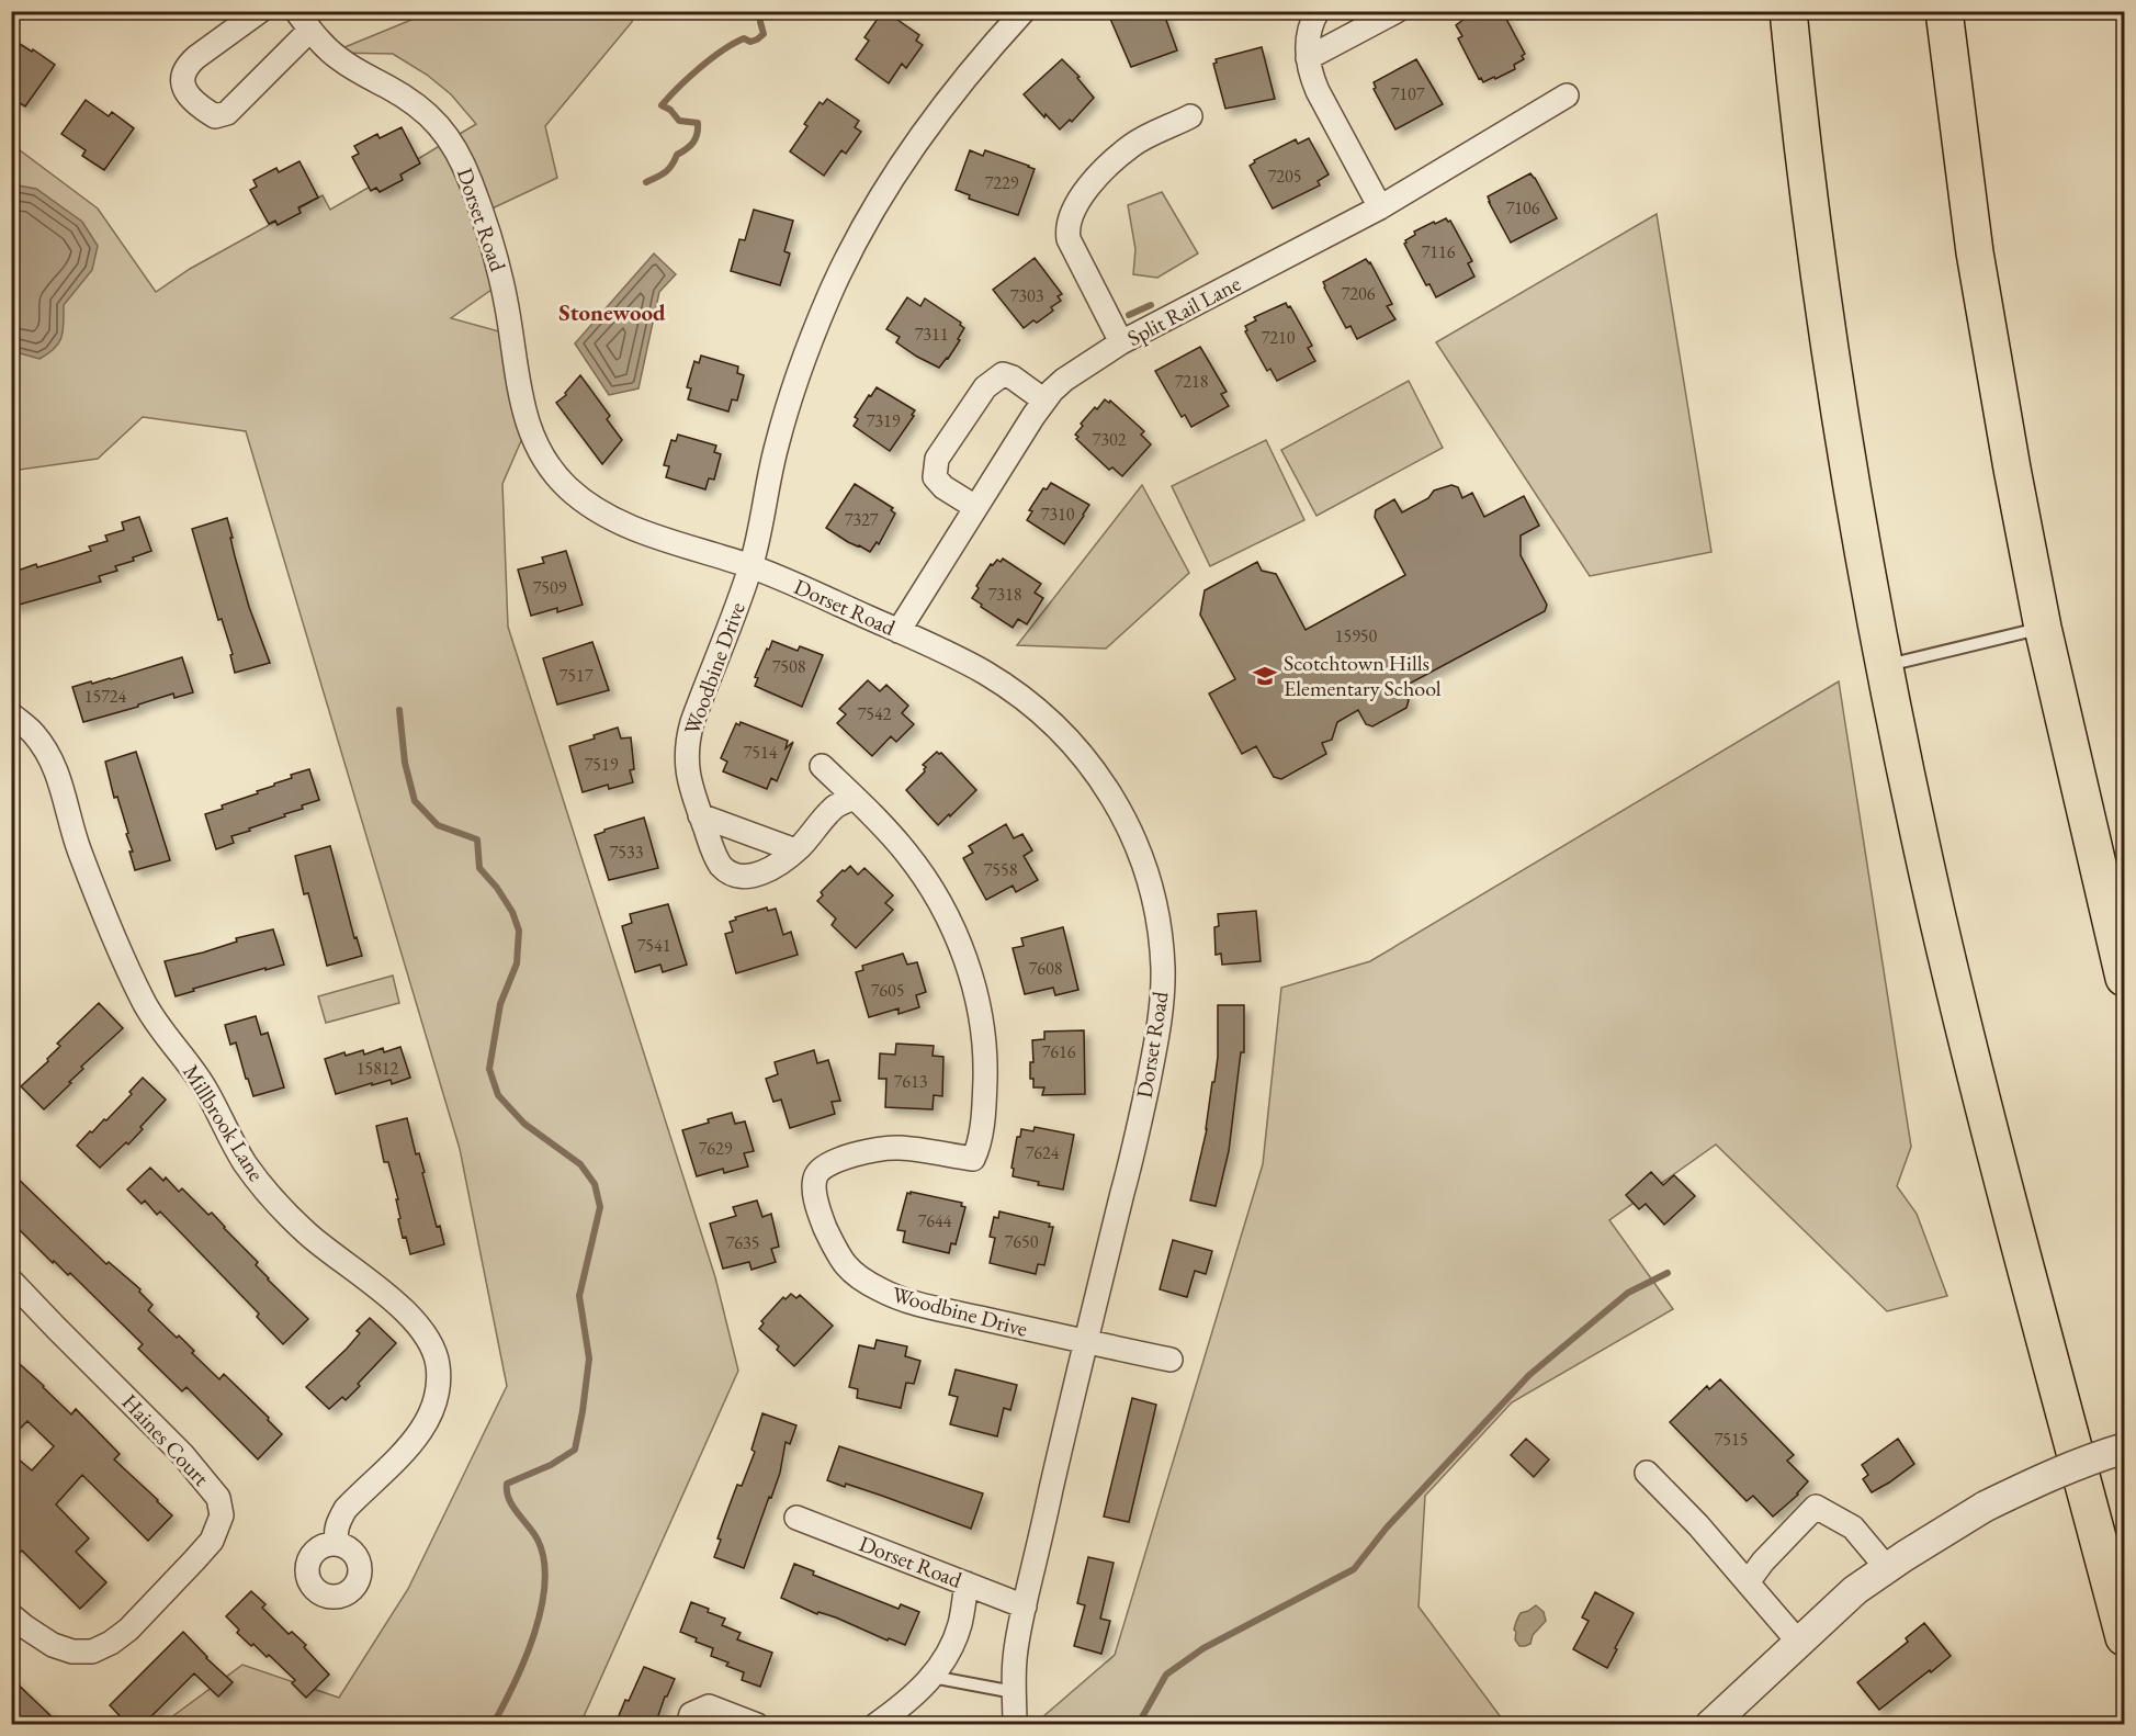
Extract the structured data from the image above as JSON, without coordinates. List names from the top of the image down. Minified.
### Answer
{"streets":{"street":["Dorset Road","Split Rail Lane","Woodbine Drive","Millbrook Lane","Haines Court"]},"crossings":[["Dorset Road","Split Rail Lane"],["Dorset Road","Woodbine Drive"]],"districts":["Stonewood"],"places":{"school or university":["Scotchtown Hills Elementary School"]},"house_numbers":["7107","7205","7229","7106","7116","7206","7303","7311","7210","7218","7319","7302","7310","7327","7509","7318","15950","7508","7517","15724","7542","7514","7519","7533","7558","7541","7608","7605","7616","15812","7613","7629","7624","7644","7650","7635","7515"]}
